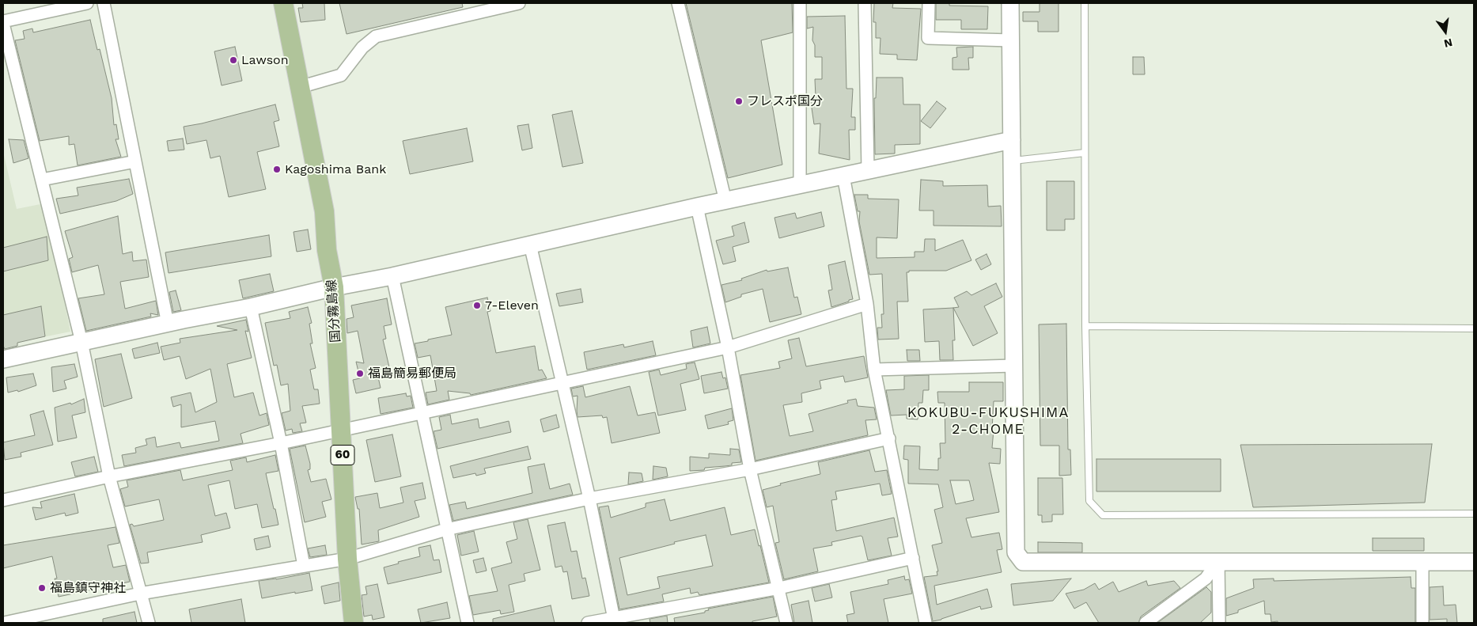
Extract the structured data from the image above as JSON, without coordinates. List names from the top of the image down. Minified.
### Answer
{"streets":{"main road":["国分霧島線","60"]},"districts":["KOKUBU-FUKUSHIMA 2-CHOME"],"places":["Lawson","フレスポ国分","Kagoshima Bank","7-Eleven","福島簡易郵便局","福島鎮守神社"],"north":"bottom"}
